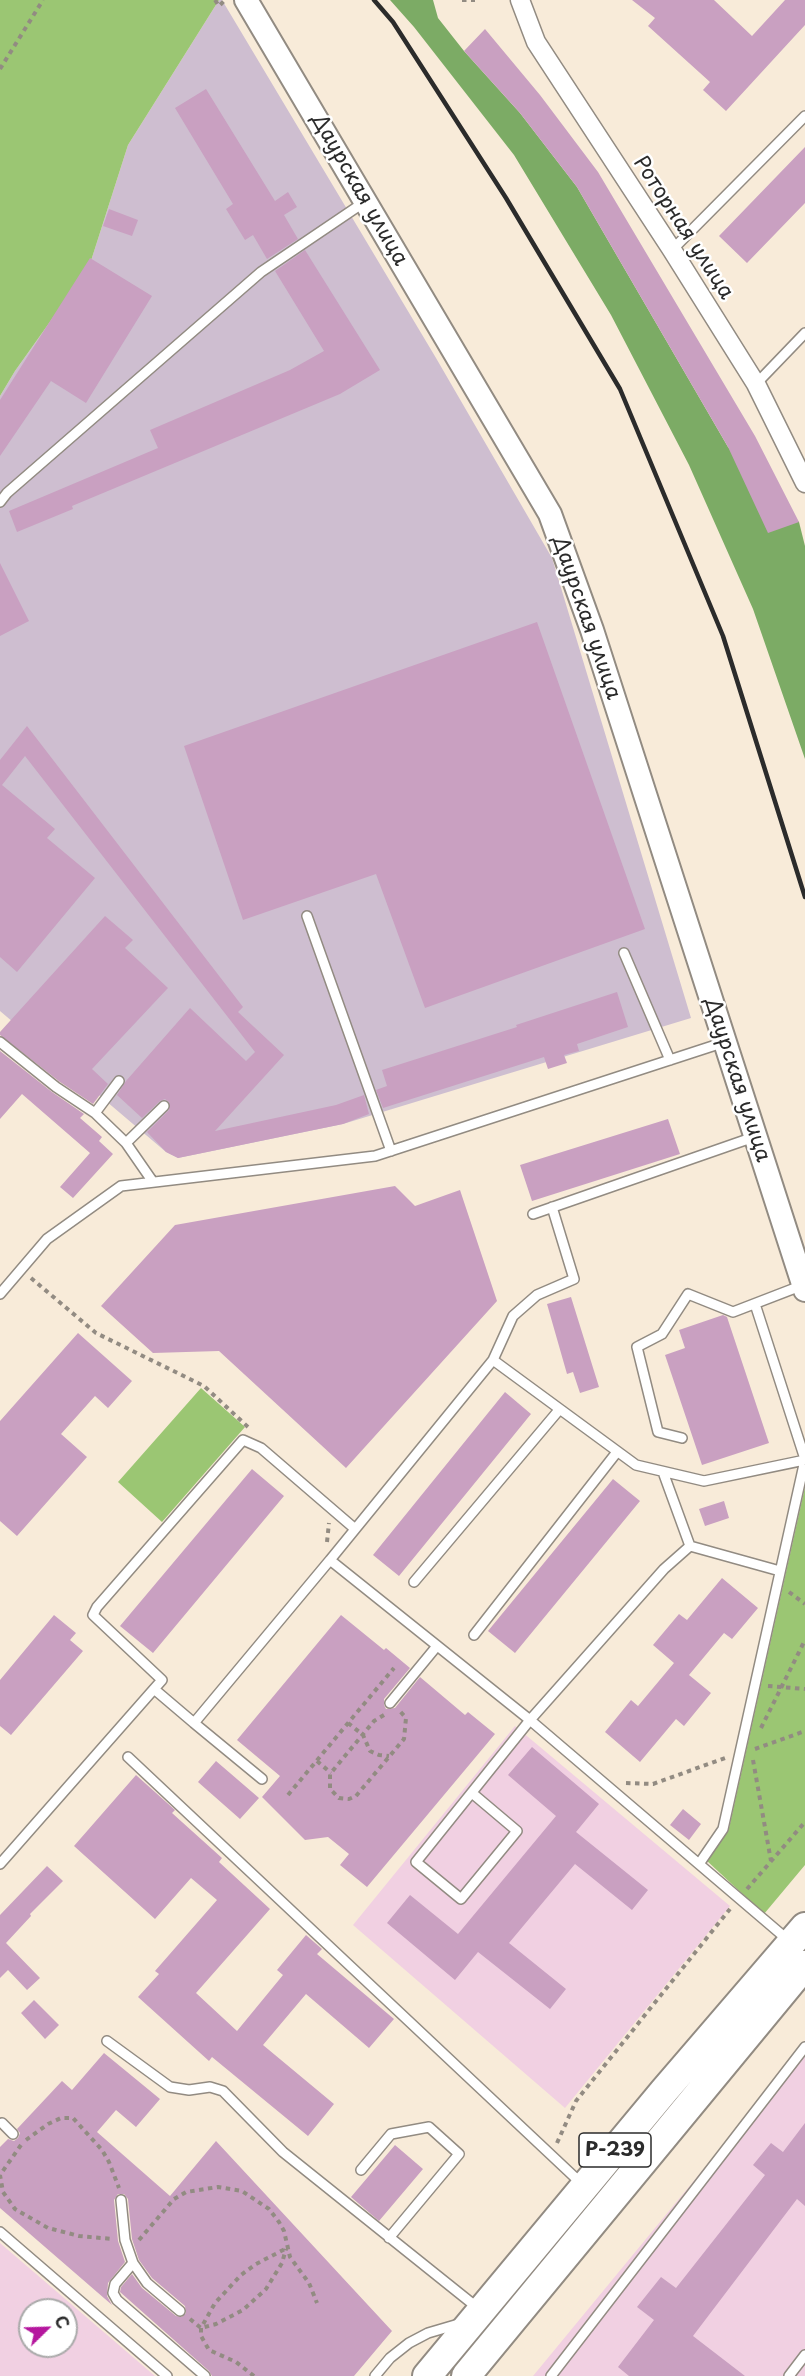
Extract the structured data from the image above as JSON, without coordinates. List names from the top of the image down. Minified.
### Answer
{"streets":{"main road":["Р-239"],"street":["Даурская улица","Роторная улица"]},"north":"top right"}
